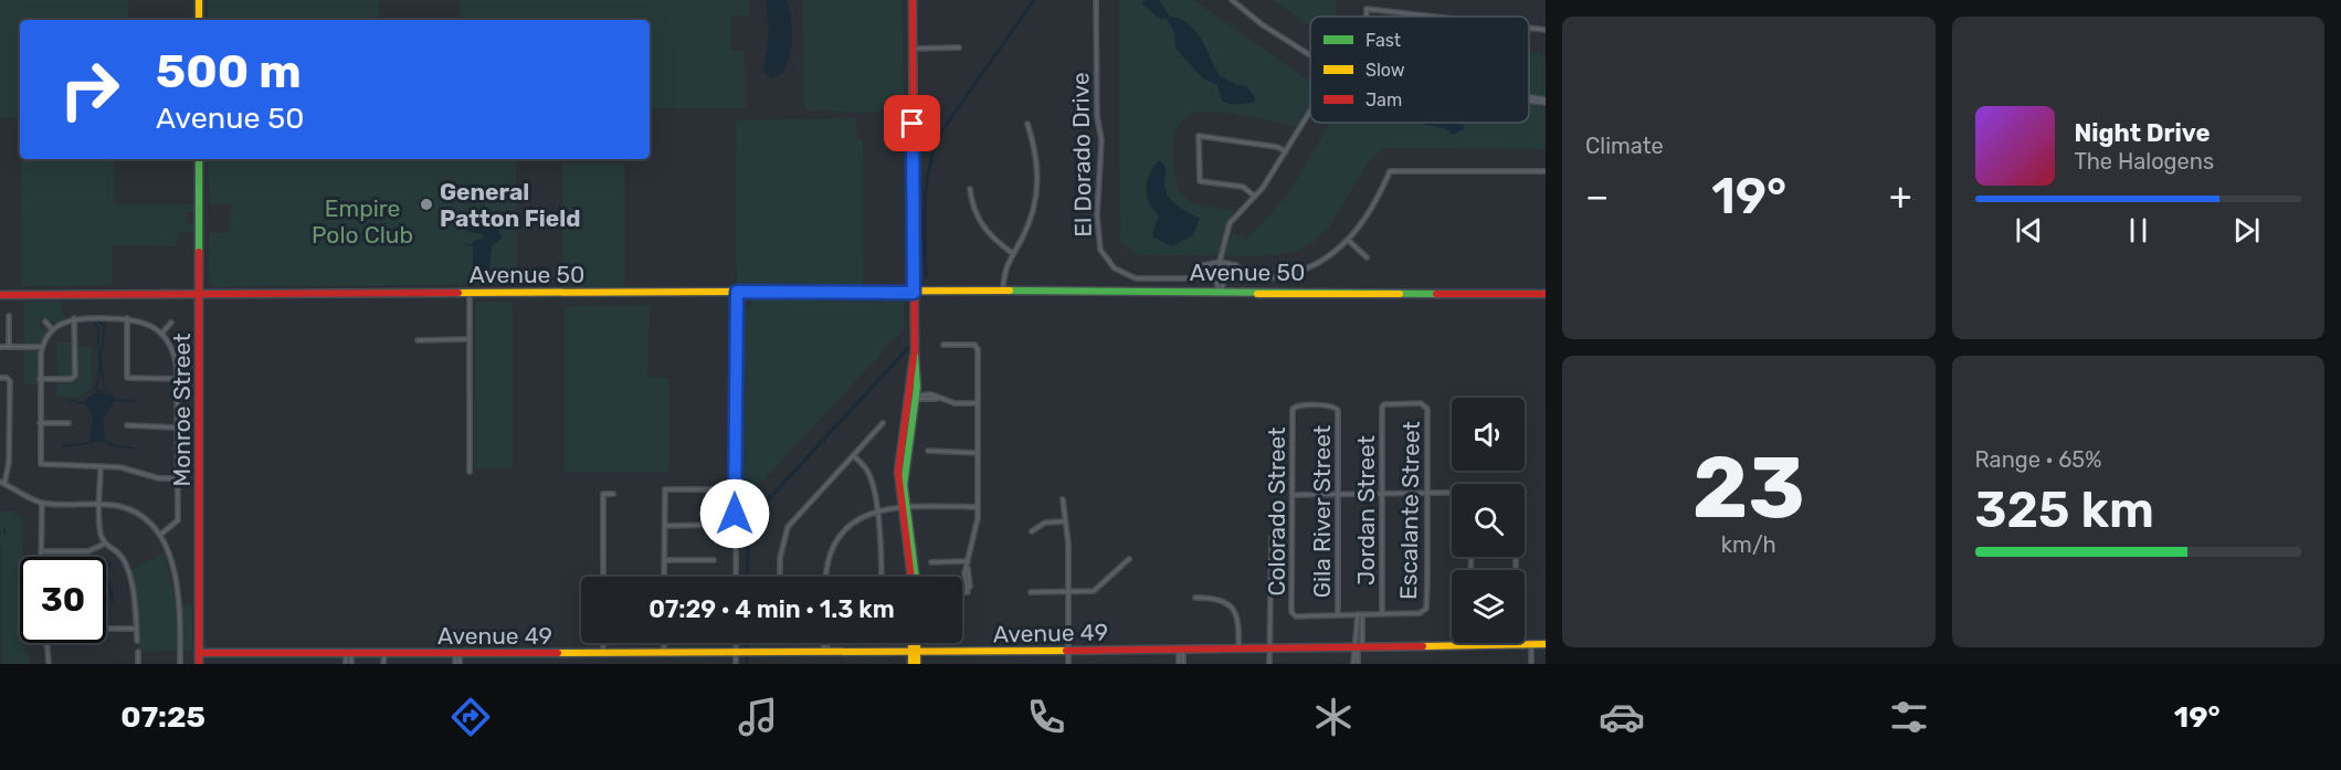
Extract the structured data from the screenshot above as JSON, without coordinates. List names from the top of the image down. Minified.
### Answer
{"streets":{"main road":["Avenue 50","Monroe Street","Avenue 49"],"street":["El Dorado Drive","Jordan Street","Escalante Street","Colorado Street","Gila River Street"]},"crossings":[["Avenue 50","Monroe Street"],["Monroe Street","Avenue 49"],["Jordan Street","Escalante Street"],["Colorado Street","Gila River Street"]],"parks":["Empire Polo Club"],"places":["General Patton Field"],"legend":["Fast","Slow","Jam"],"page":{"tile":["Climate",["23","km/h"],["Range · 65%","325 km"]],"turn":["500 m","Avenue 50"],"song":["Night Drive","The Halogens"],"heat":["−","19°","+"],"limit":"30","trip":"07:29 · 4 min · 1.3 km","tabs":["07:25","19°"]}}
